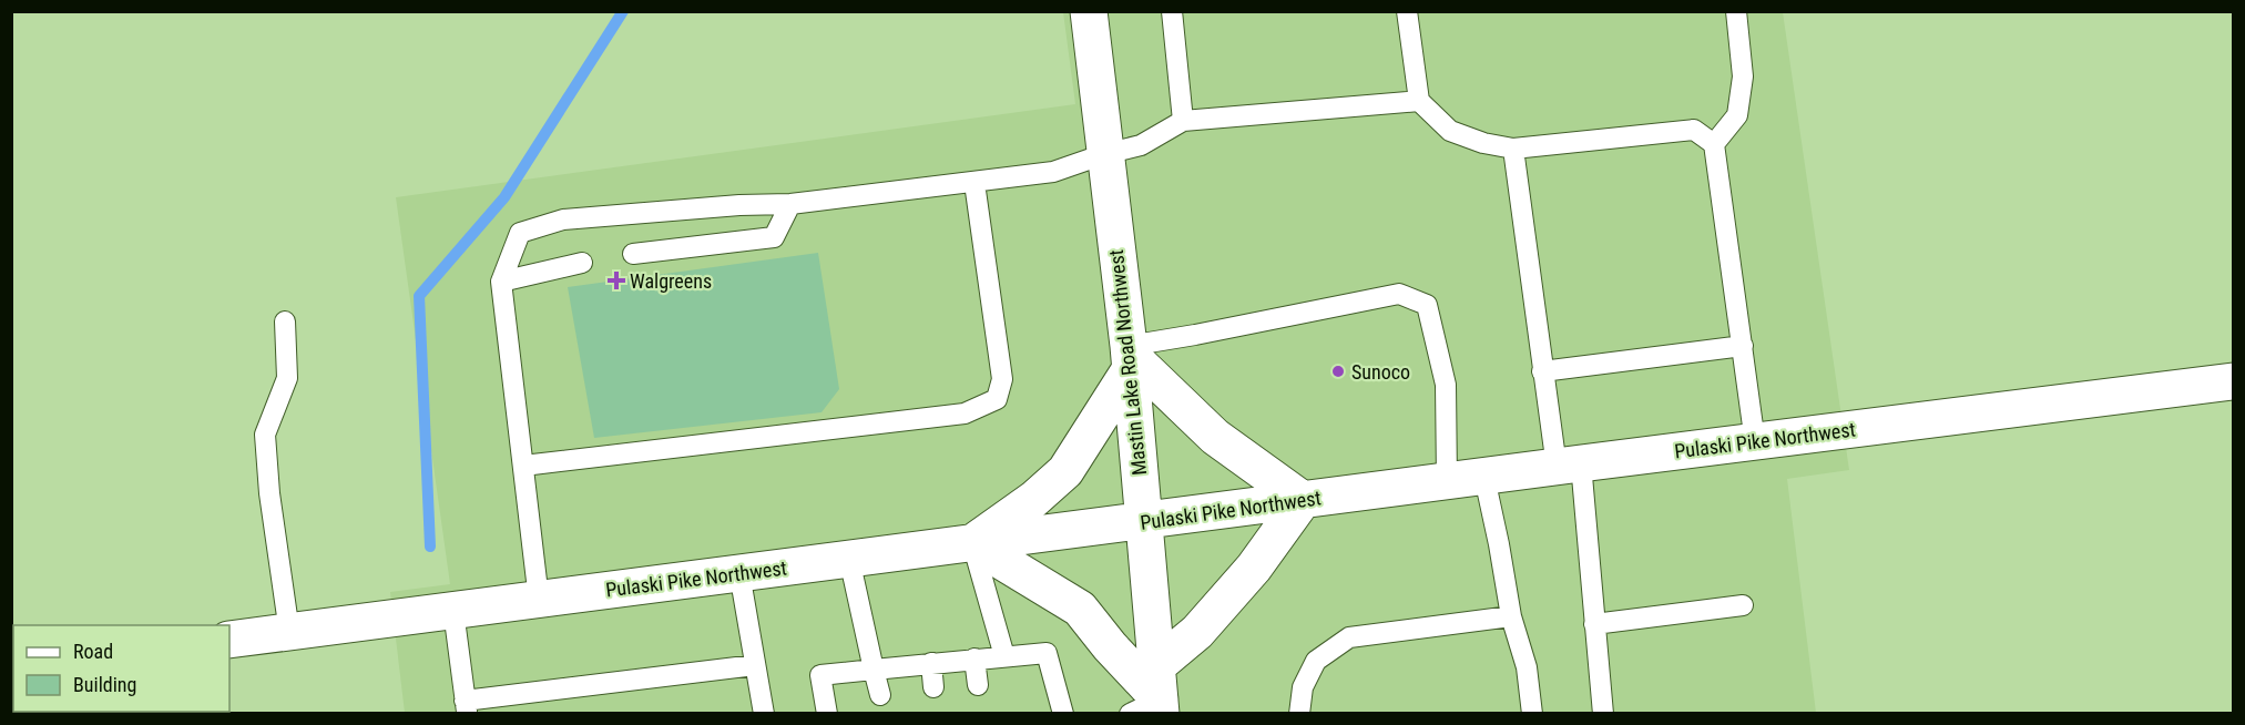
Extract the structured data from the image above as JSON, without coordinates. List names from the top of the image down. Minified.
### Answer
{"streets":{"main road":["Mastin Lake Road Northwest","Pulaski Pike Northwest"]},"crossings":[["Mastin Lake Road Northwest","Pulaski Pike Northwest"]],"places":{"health":["Walgreens"],"other":["Sunoco"]},"legend":["Road","Building"]}
